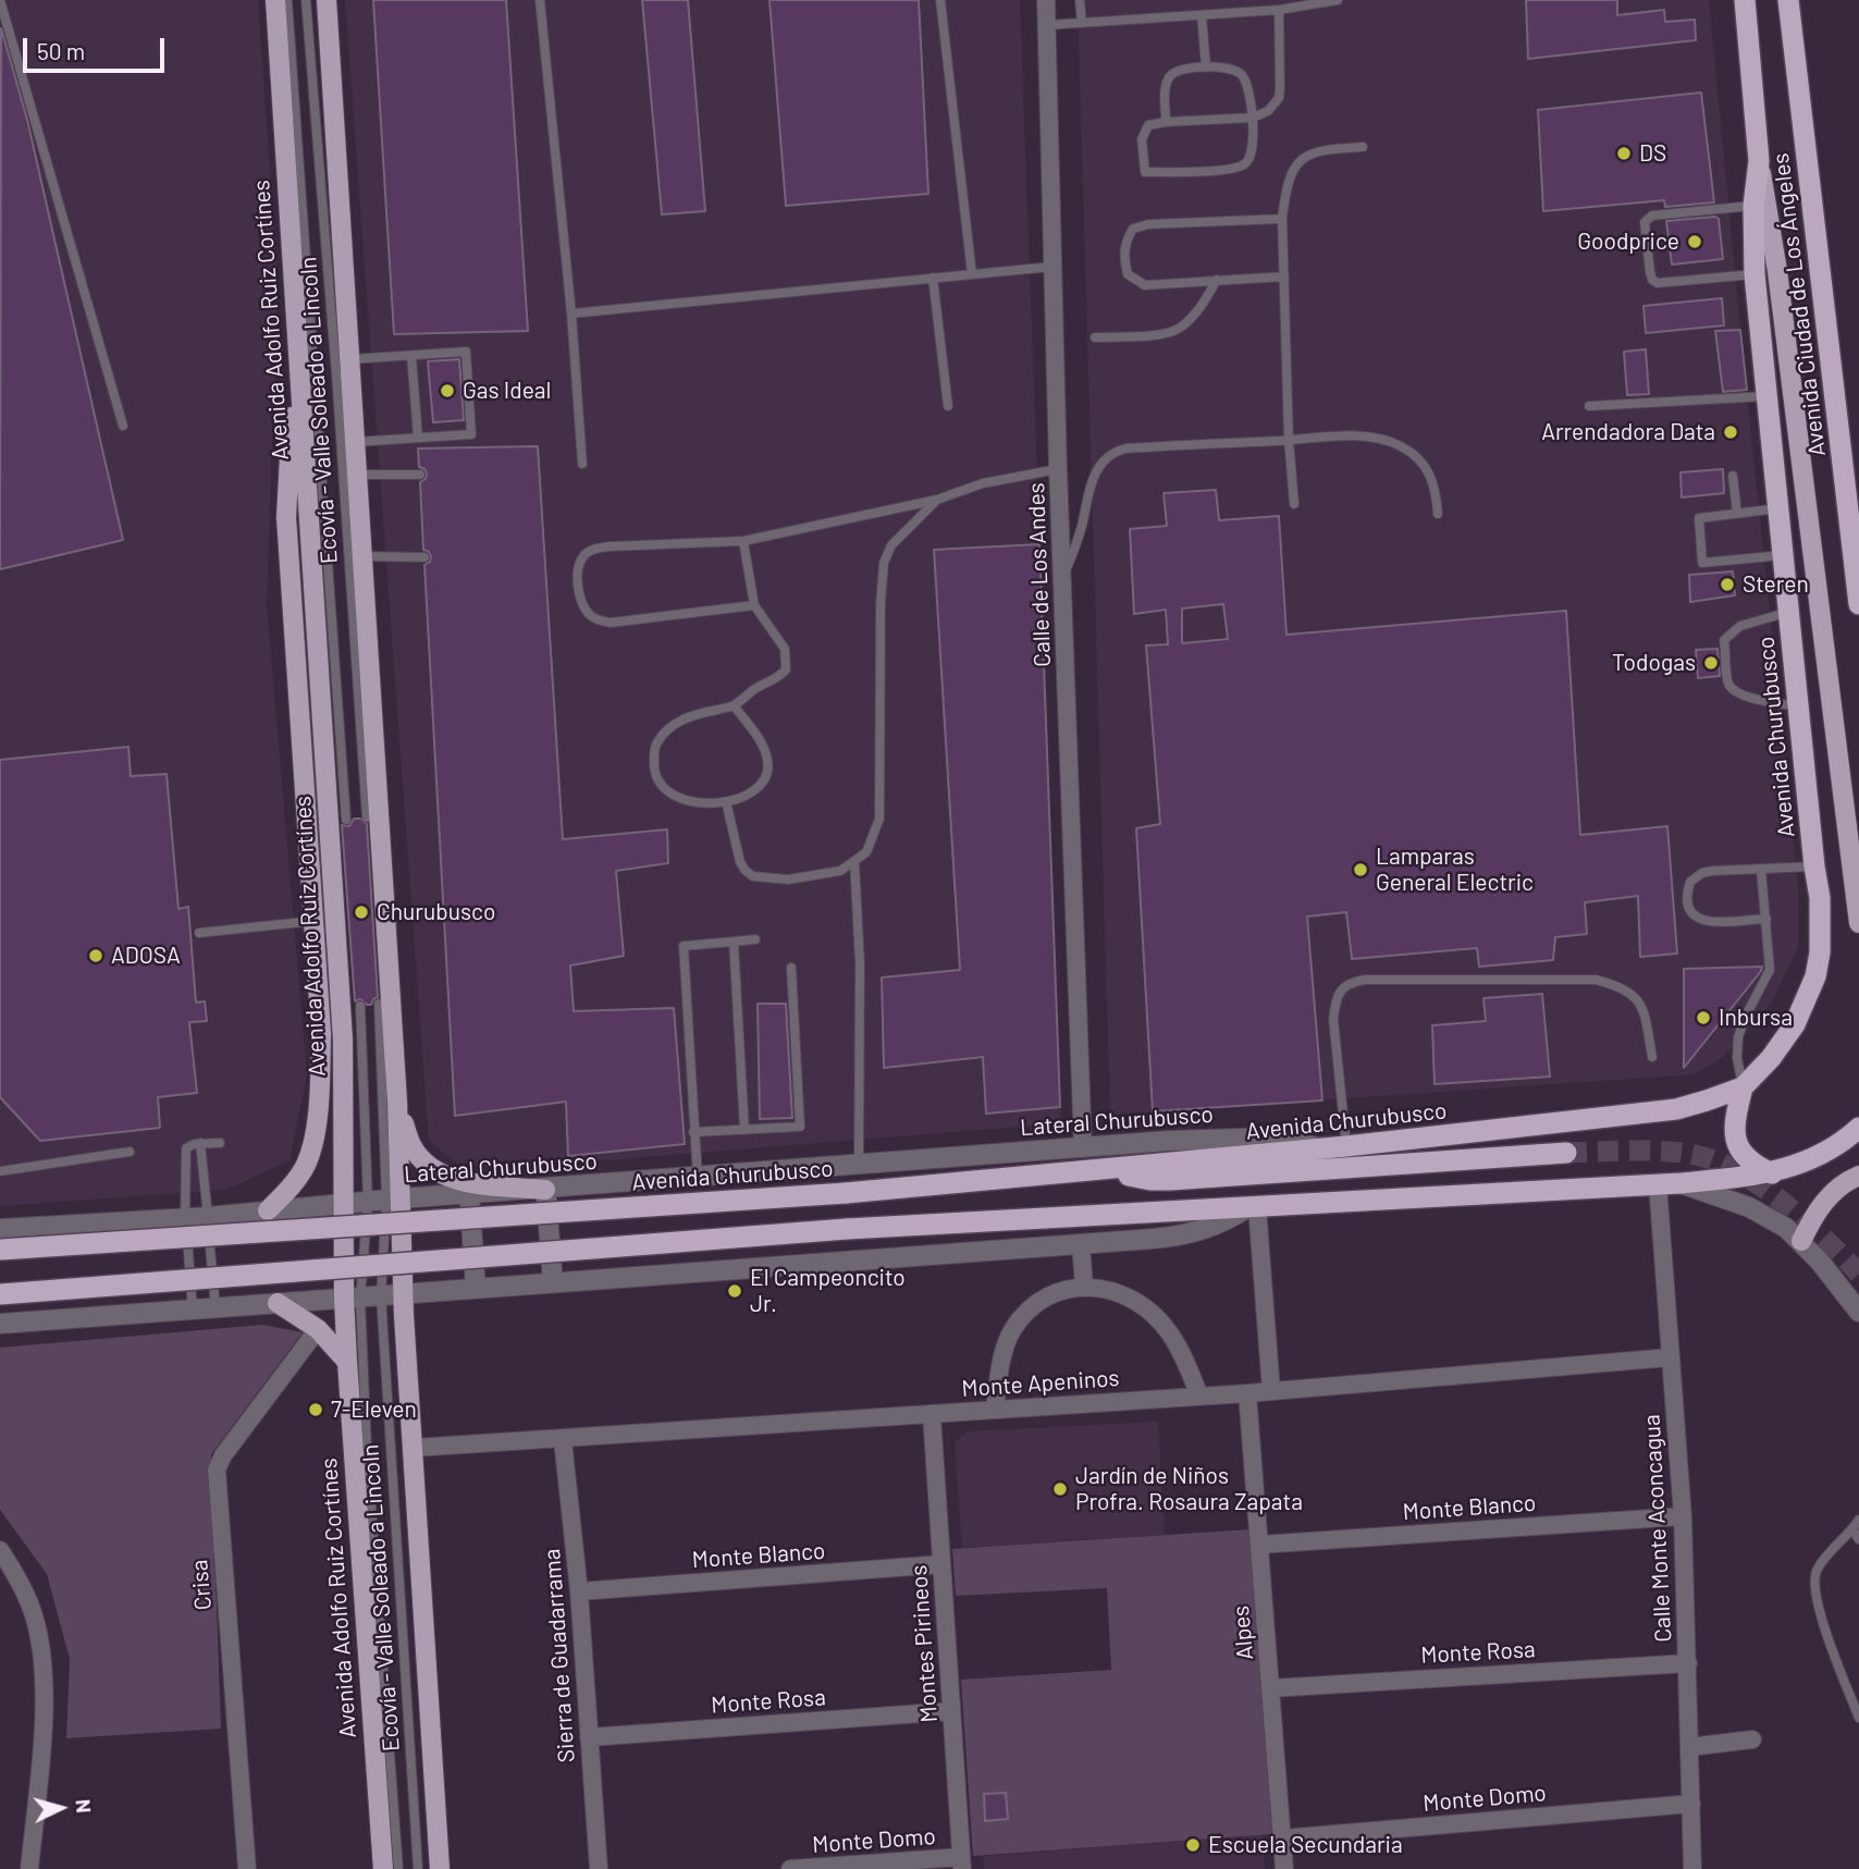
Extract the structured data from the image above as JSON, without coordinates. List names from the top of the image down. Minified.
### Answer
{"streets":{"highway":["Avenida Ciudad de Los Ángeles","Avenida Churubusco"],"main road":["Avenida Adolfo Ruiz Cortínes"],"street":["Calle de Los Andes","Lateral Churubusco","Monte Apeninos","Monte Blanco","Calle Monte Aconcagua","Crisa","Alpes","Montes Pirineos","Monte Rosa","Sierra de Guadarrama","Monte Domo"],"lane":["Ecovía - Valle Soleado a Lincoln"]},"crossings":[["Avenida Ciudad de Los Ángeles","Avenida Churubusco"],["Avenida Adolfo Ruiz Cortínes","Lateral Churubusco"],["Ecovía - Valle Soleado a Lincoln","Lateral Churubusco"],["Calle de Los Andes","Lateral Churubusco"],["Avenida Churubusco","Lateral Churubusco"],["Monte Apeninos","Calle Monte Aconcagua"],["Monte Apeninos","Alpes"],["Monte Apeninos","Montes Pirineos"],["Monte Apeninos","Sierra de Guadarrama"],["Monte Blanco","Calle Monte Aconcagua"],["Monte Blanco","Alpes"],["Monte Blanco","Montes Pirineos"],["Monte Blanco","Sierra de Guadarrama"],["Calle Monte Aconcagua","Monte Rosa"],["Calle Monte Aconcagua","Monte Domo"],["Alpes","Monte Rosa"],["Alpes","Monte Domo"],["Montes Pirineos","Monte Rosa"],["Montes Pirineos","Monte Domo"],["Monte Rosa","Sierra de Guadarrama"]],"places":["DS","Goodprice","Gas Ideal","Arrendadora Data","Steren","Todogas","Lamparas General Electric","Churubusco","ADOSA","Inbursa","El Campeoncito Jr.","7-Eleven","Jardín de Niños Profra. Rosaura Zapata","Escuela Secundaria"],"scale_bar":"50 m","north":"right"}
